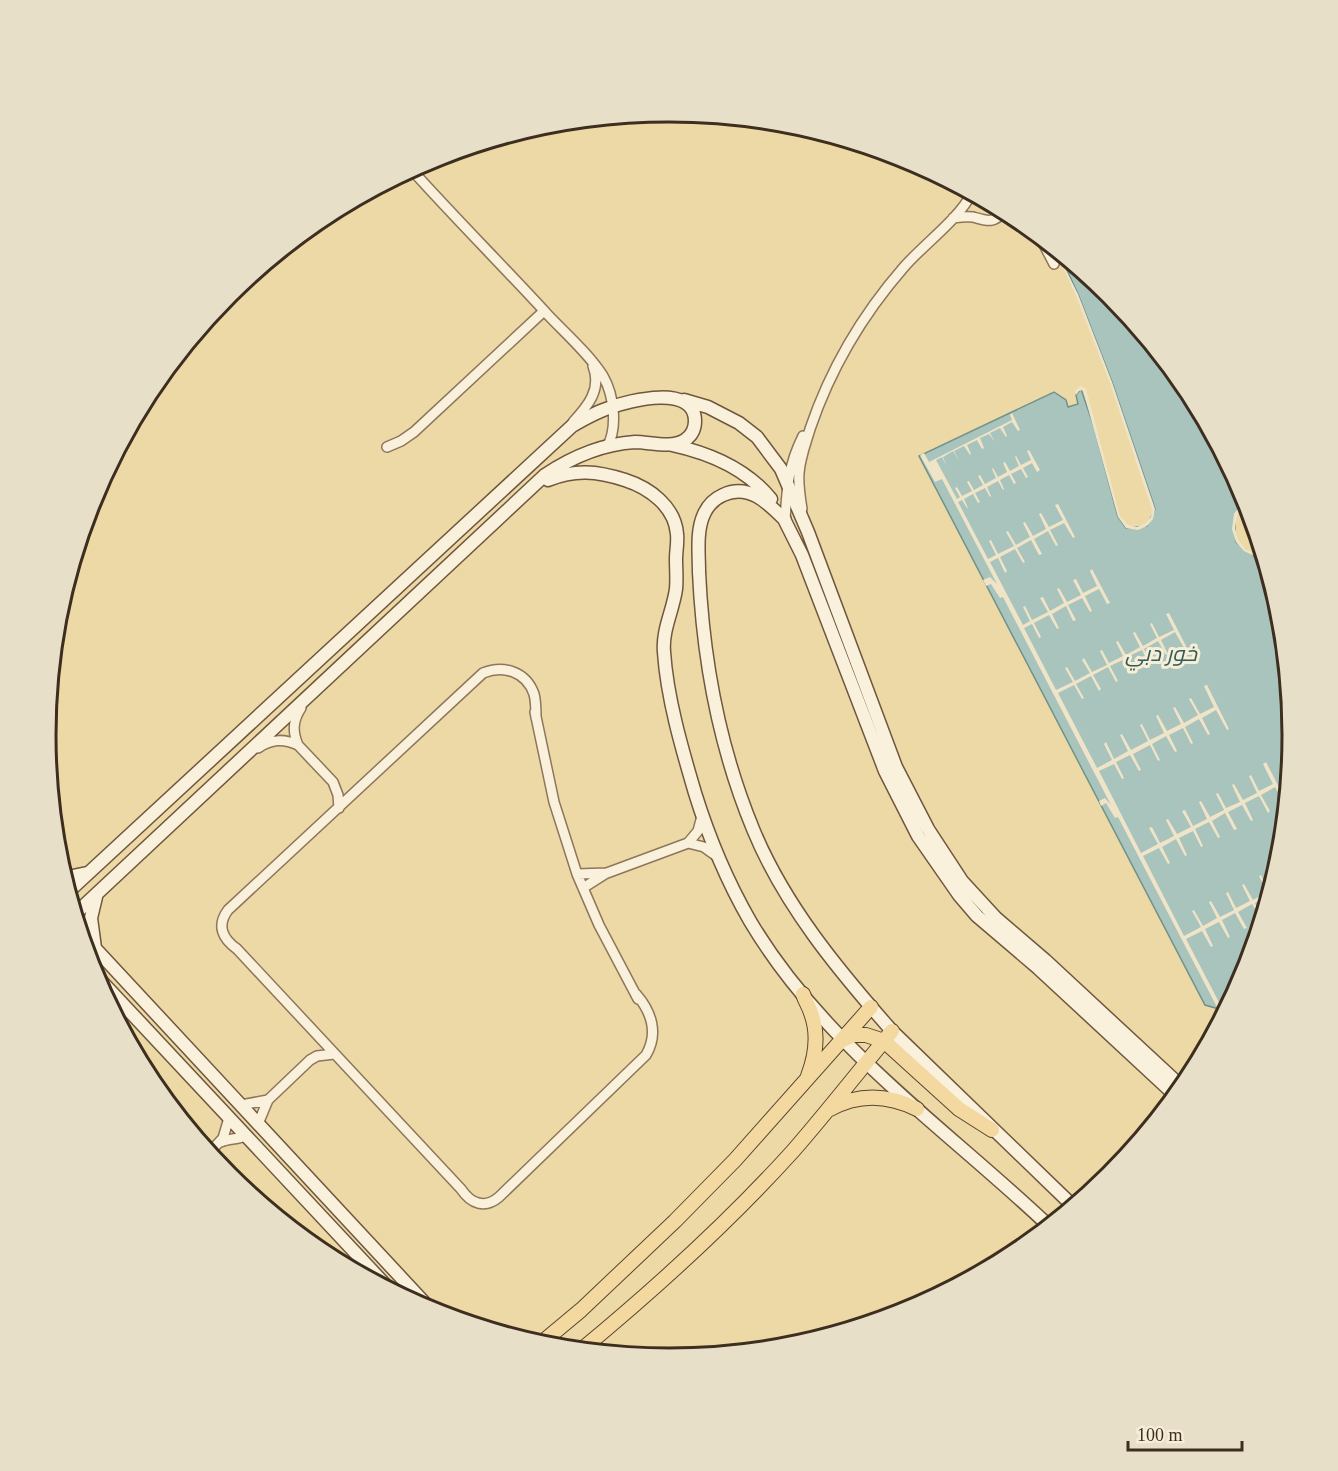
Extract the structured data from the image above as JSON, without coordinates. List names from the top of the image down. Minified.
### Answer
{"water":["خور دبي"],"scale_bar":"100 m"}
